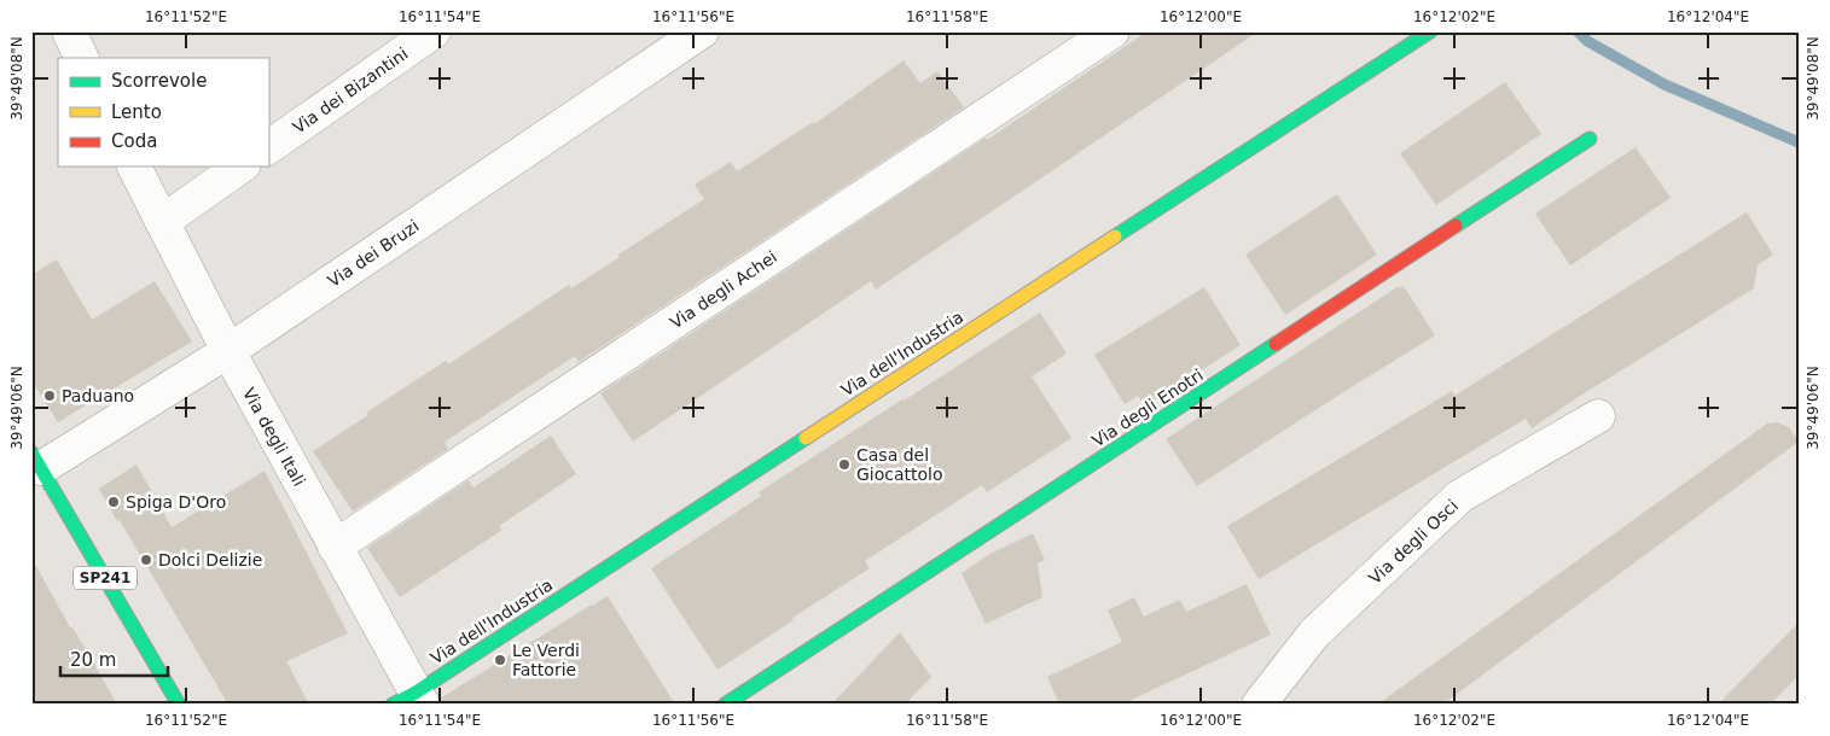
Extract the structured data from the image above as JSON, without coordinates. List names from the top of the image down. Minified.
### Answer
{"streets":{"street":["Via dei Bizantini","Via dei Bruzi","Via degli Achei","Via dell'Industria","Via degli Enotri","Via degli Itali","Via degli Osci","SP241"]},"crossings":[["Via dei Bruzi","Via degli Itali"],["Via dei Bruzi","SP241"],["Via degli Achei","Via degli Itali"],["Via dell'Industria","Via degli Itali"]],"places":["Paduano","Casa del Giocattolo","Spiga D'Oro","Dolci Delizie","Le Verdi Fattorie"],"legend":["Scorrevole","Lento","Coda"],"scale_bar":"20 m","coordinates":["16°11'52\"E","16°11'54\"E","16°11'56\"E","16°11'58\"E","16°12'00\"E","16°12'02\"E","16°12'04\"E","39°49'08\"N","39°49'06\"N"]}
